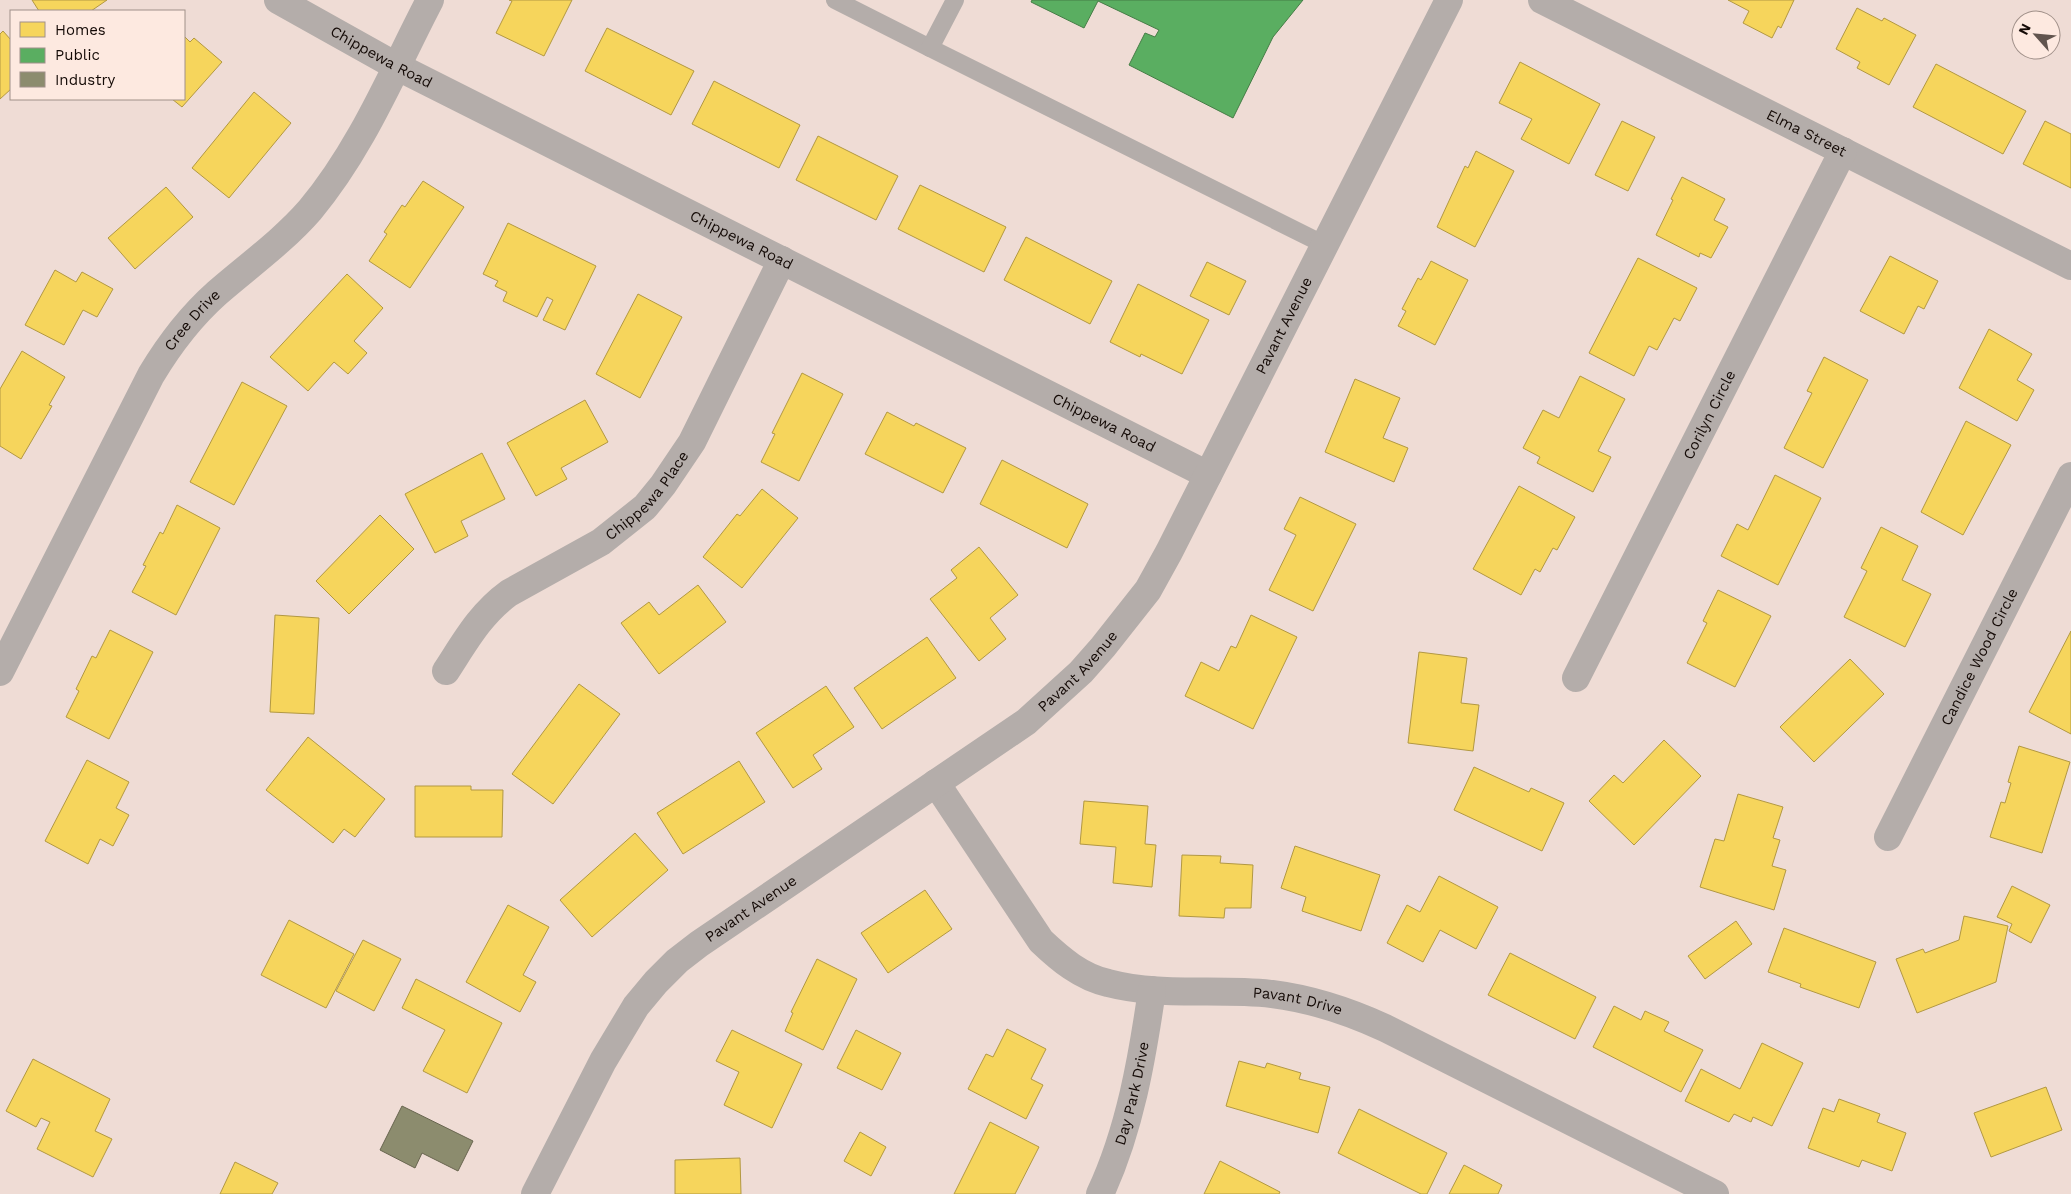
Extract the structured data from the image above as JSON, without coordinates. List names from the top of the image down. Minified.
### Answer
{"streets":{"street":["Chippewa Road","Elma Street","Cree Drive","Pavant Avenue","Corilyn Circle","Chippewa Place","Candice Wood Circle","Pavant Drive","Day Park Drive"]},"crossings":[["Chippewa Road","Cree Drive"],["Chippewa Road","Pavant Avenue"],["Chippewa Road","Chippewa Place"],["Elma Street","Corilyn Circle"],["Pavant Avenue","Pavant Drive"],["Pavant Drive","Day Park Drive"]],"legend":["Homes","Public","Industry"],"north":"top left"}
